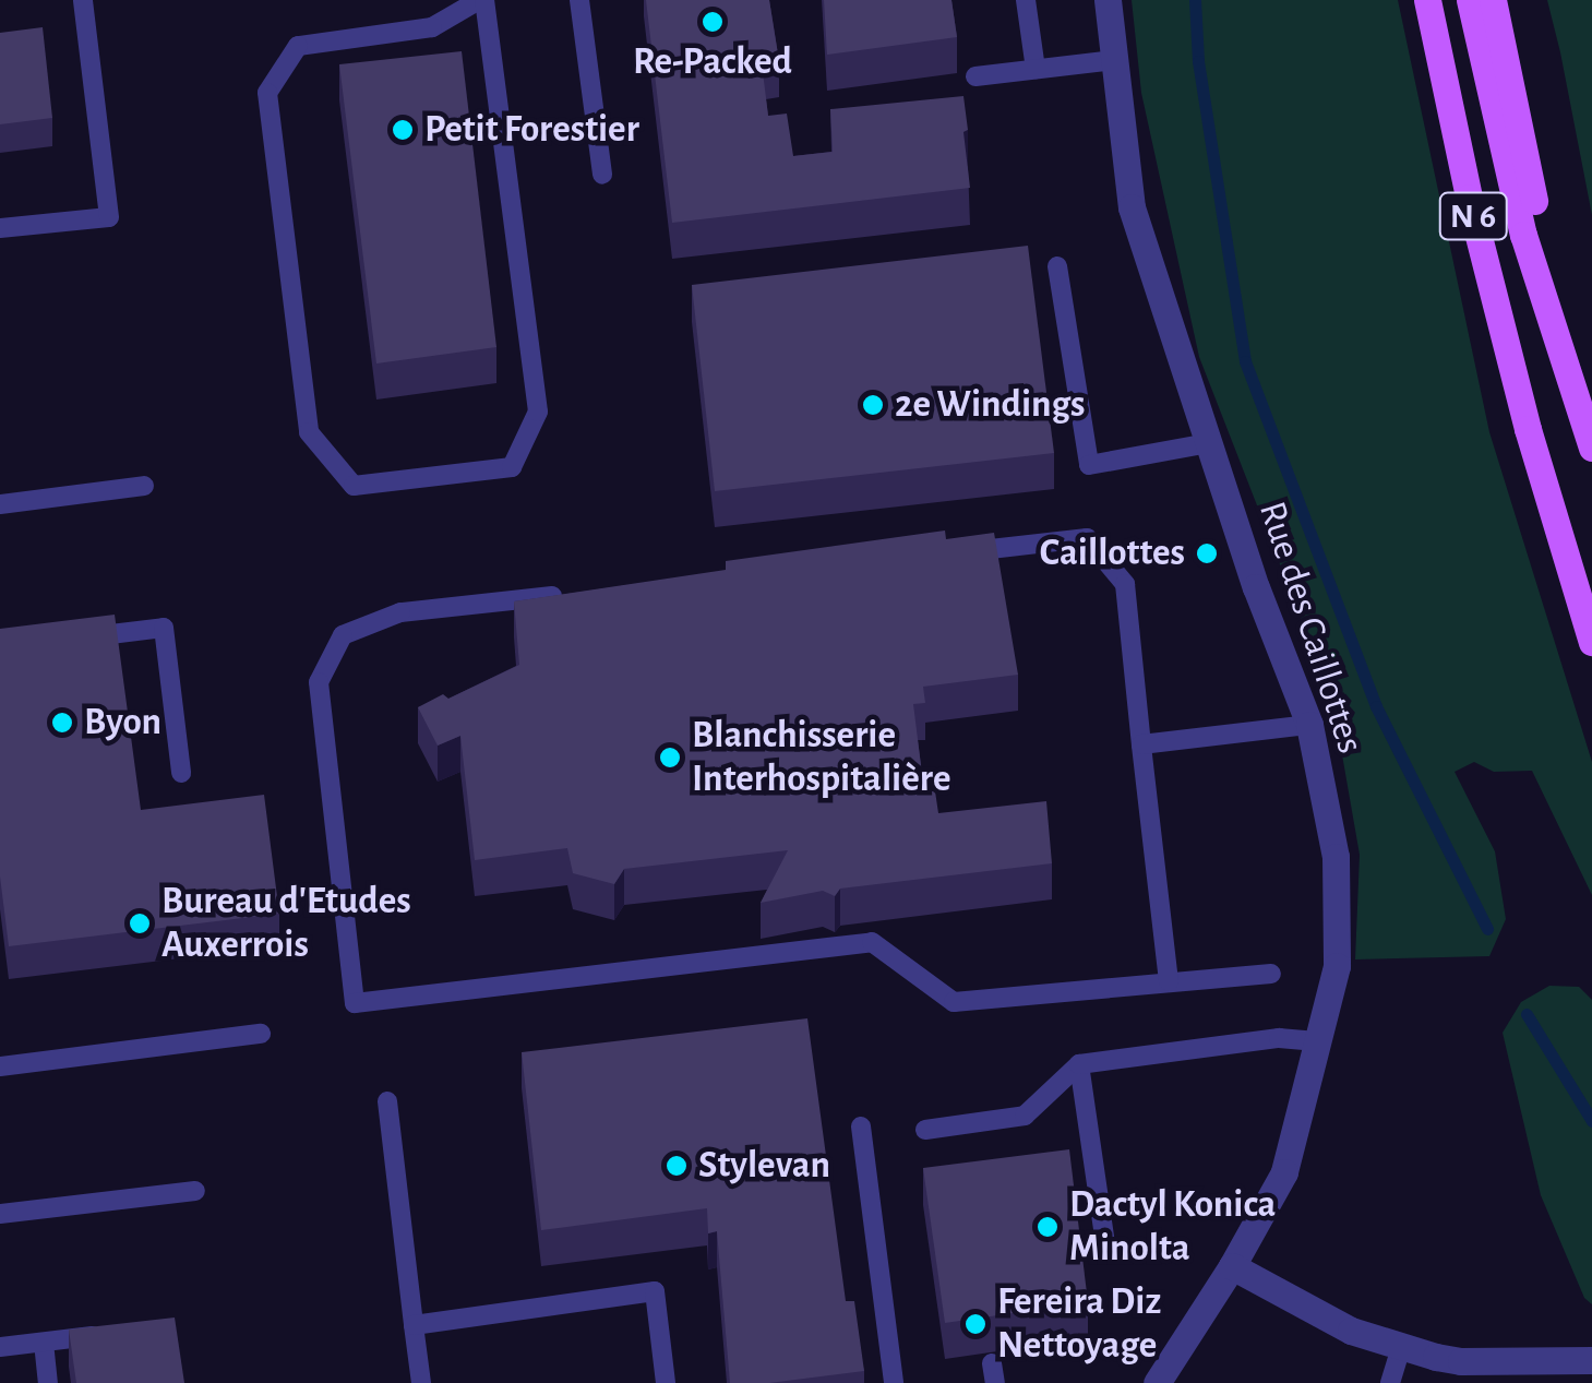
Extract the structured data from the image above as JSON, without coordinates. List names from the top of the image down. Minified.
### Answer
{"streets":{"main road":["N 6"],"street":["Rue des Caillottes"]},"places":["Re-Packed","Petit Forestier","2e Windings","Caillottes","Byon","Blanchisserie Interhospitalière","Bureau d'Etudes Auxerrois","Stylevan","Dactyl Konica Minolta","Fereira Diz Nettoyage"]}
